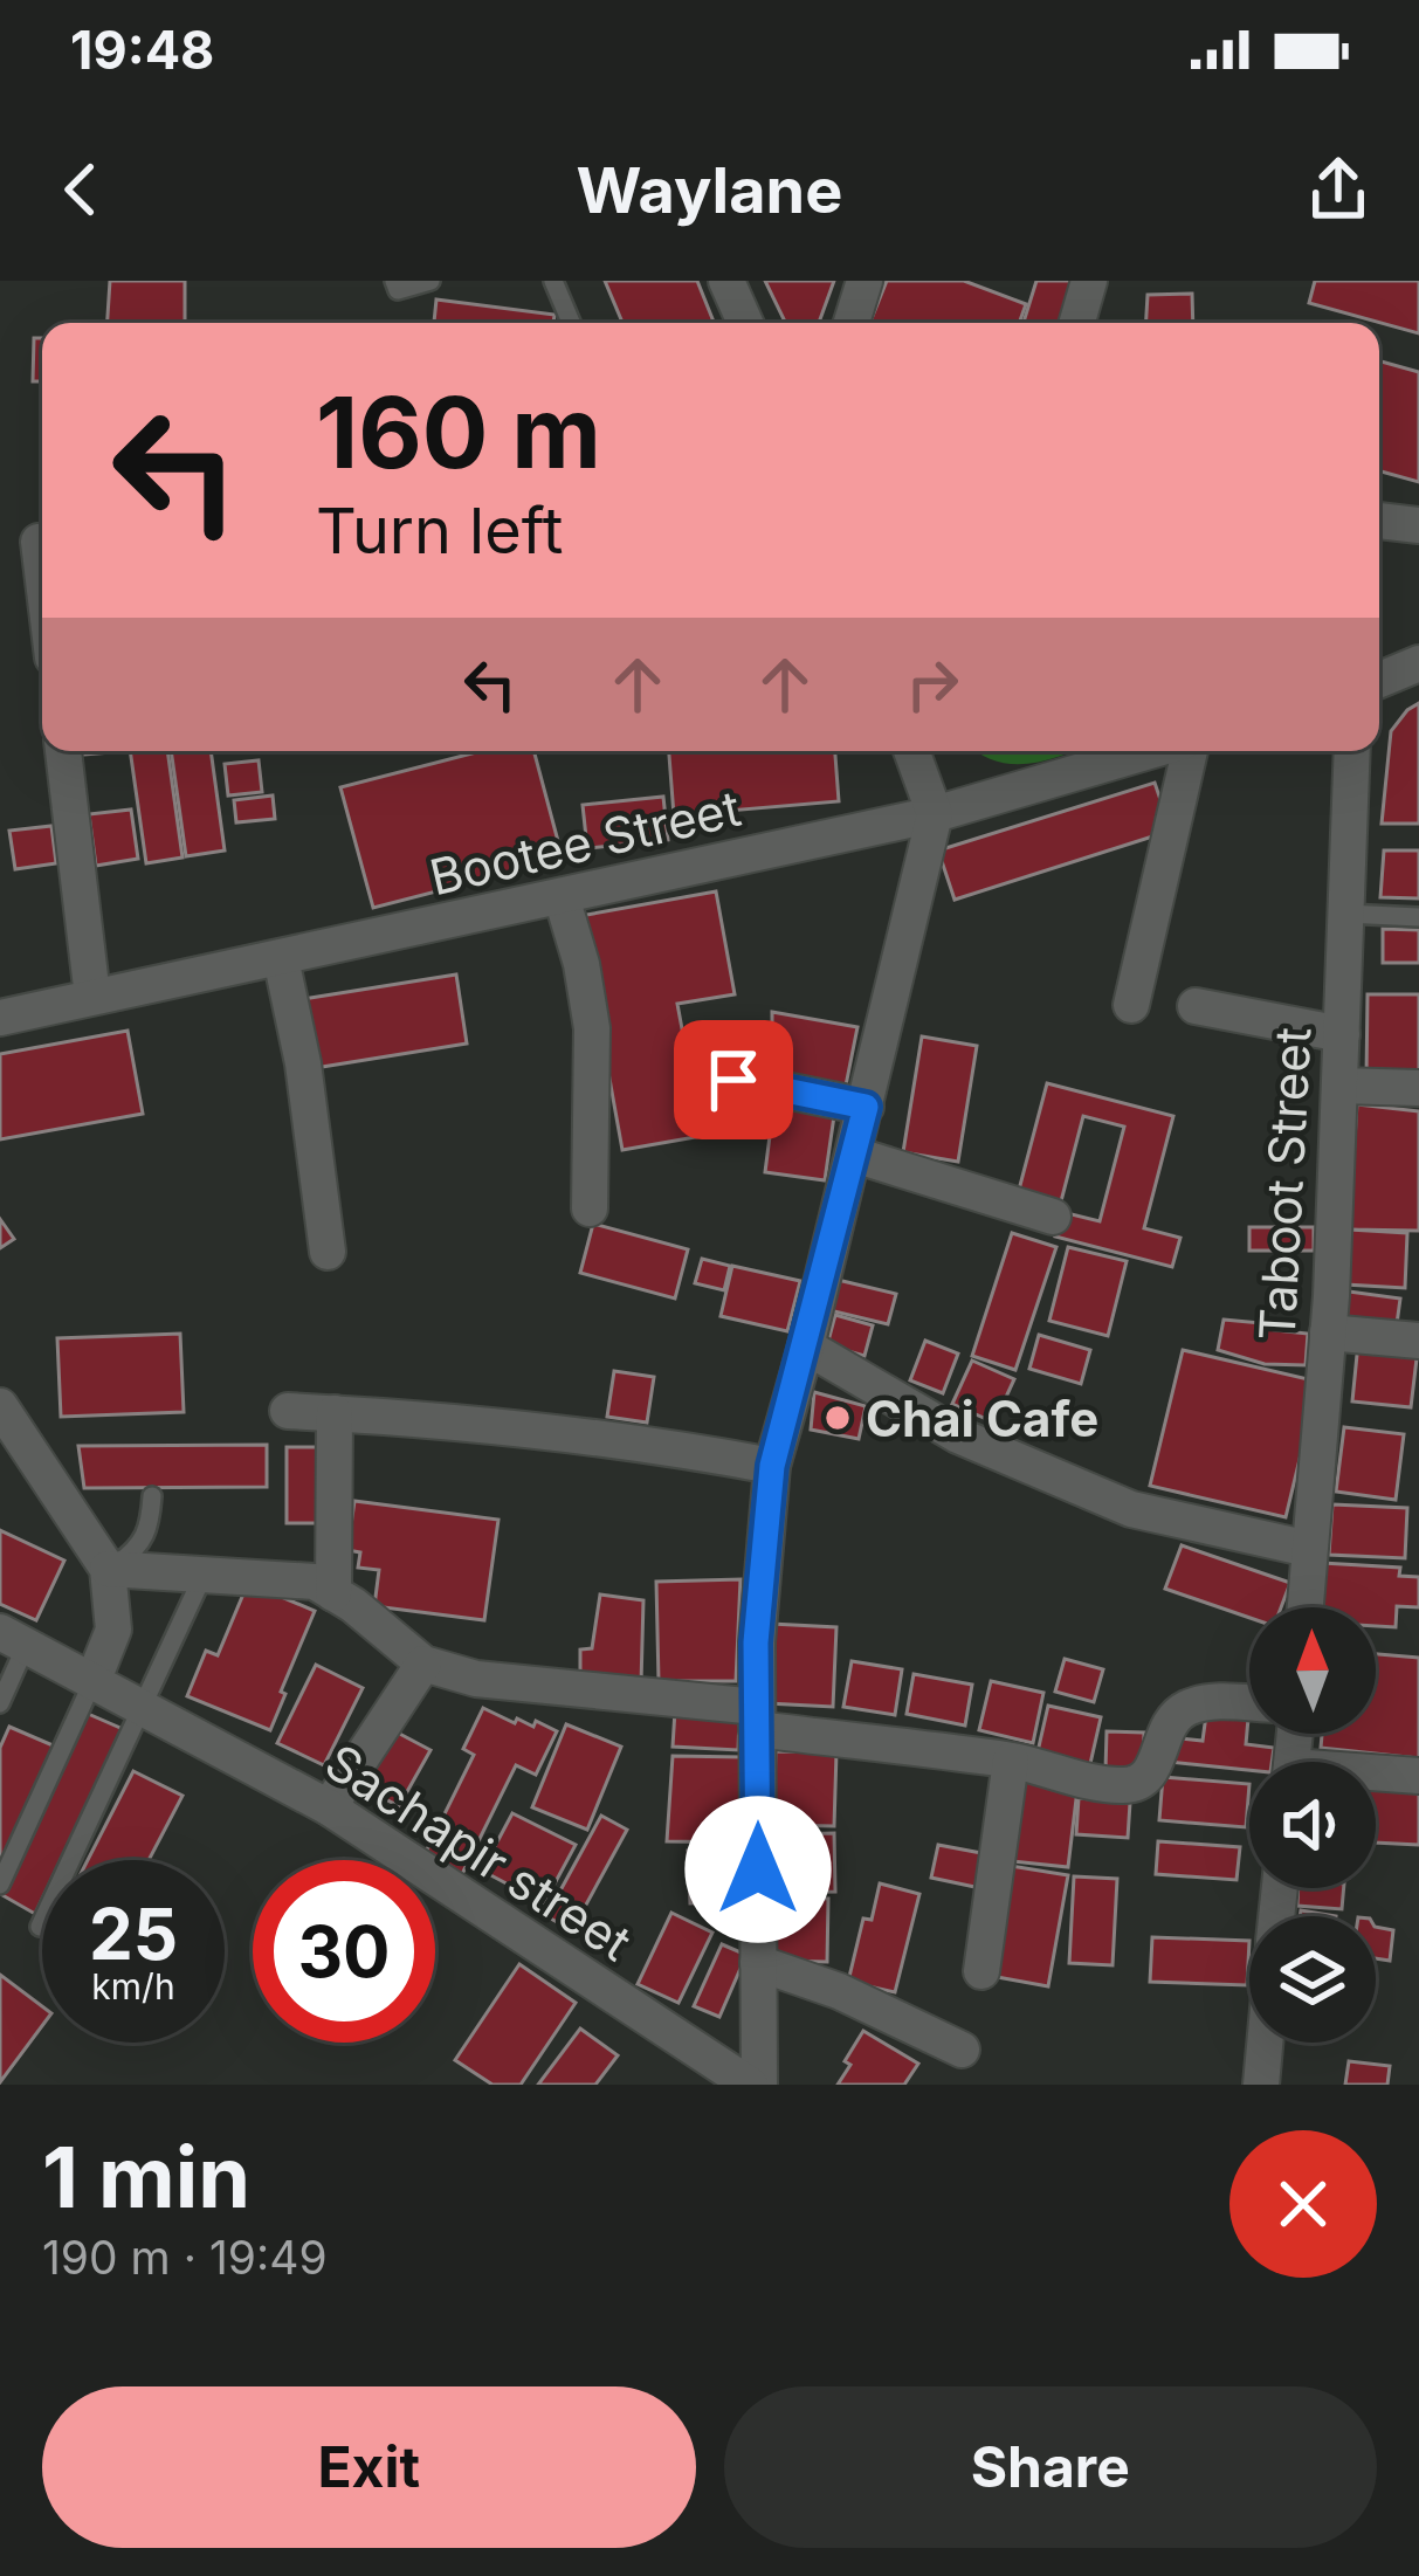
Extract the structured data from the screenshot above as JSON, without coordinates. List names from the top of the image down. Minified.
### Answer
{"streets":{"street":["Bootee Street","Taboot Street","Sachapir street"]},"places":["Chai Cafe"],"north":"top","page":{"status":"19:48","header":"Waylane","turn":["160 m","Turn left"],"speed":"25 km/h","limit":"30","heading":["1 min","190 m · 19:49"],"buttons":["Exit","Share"]}}
